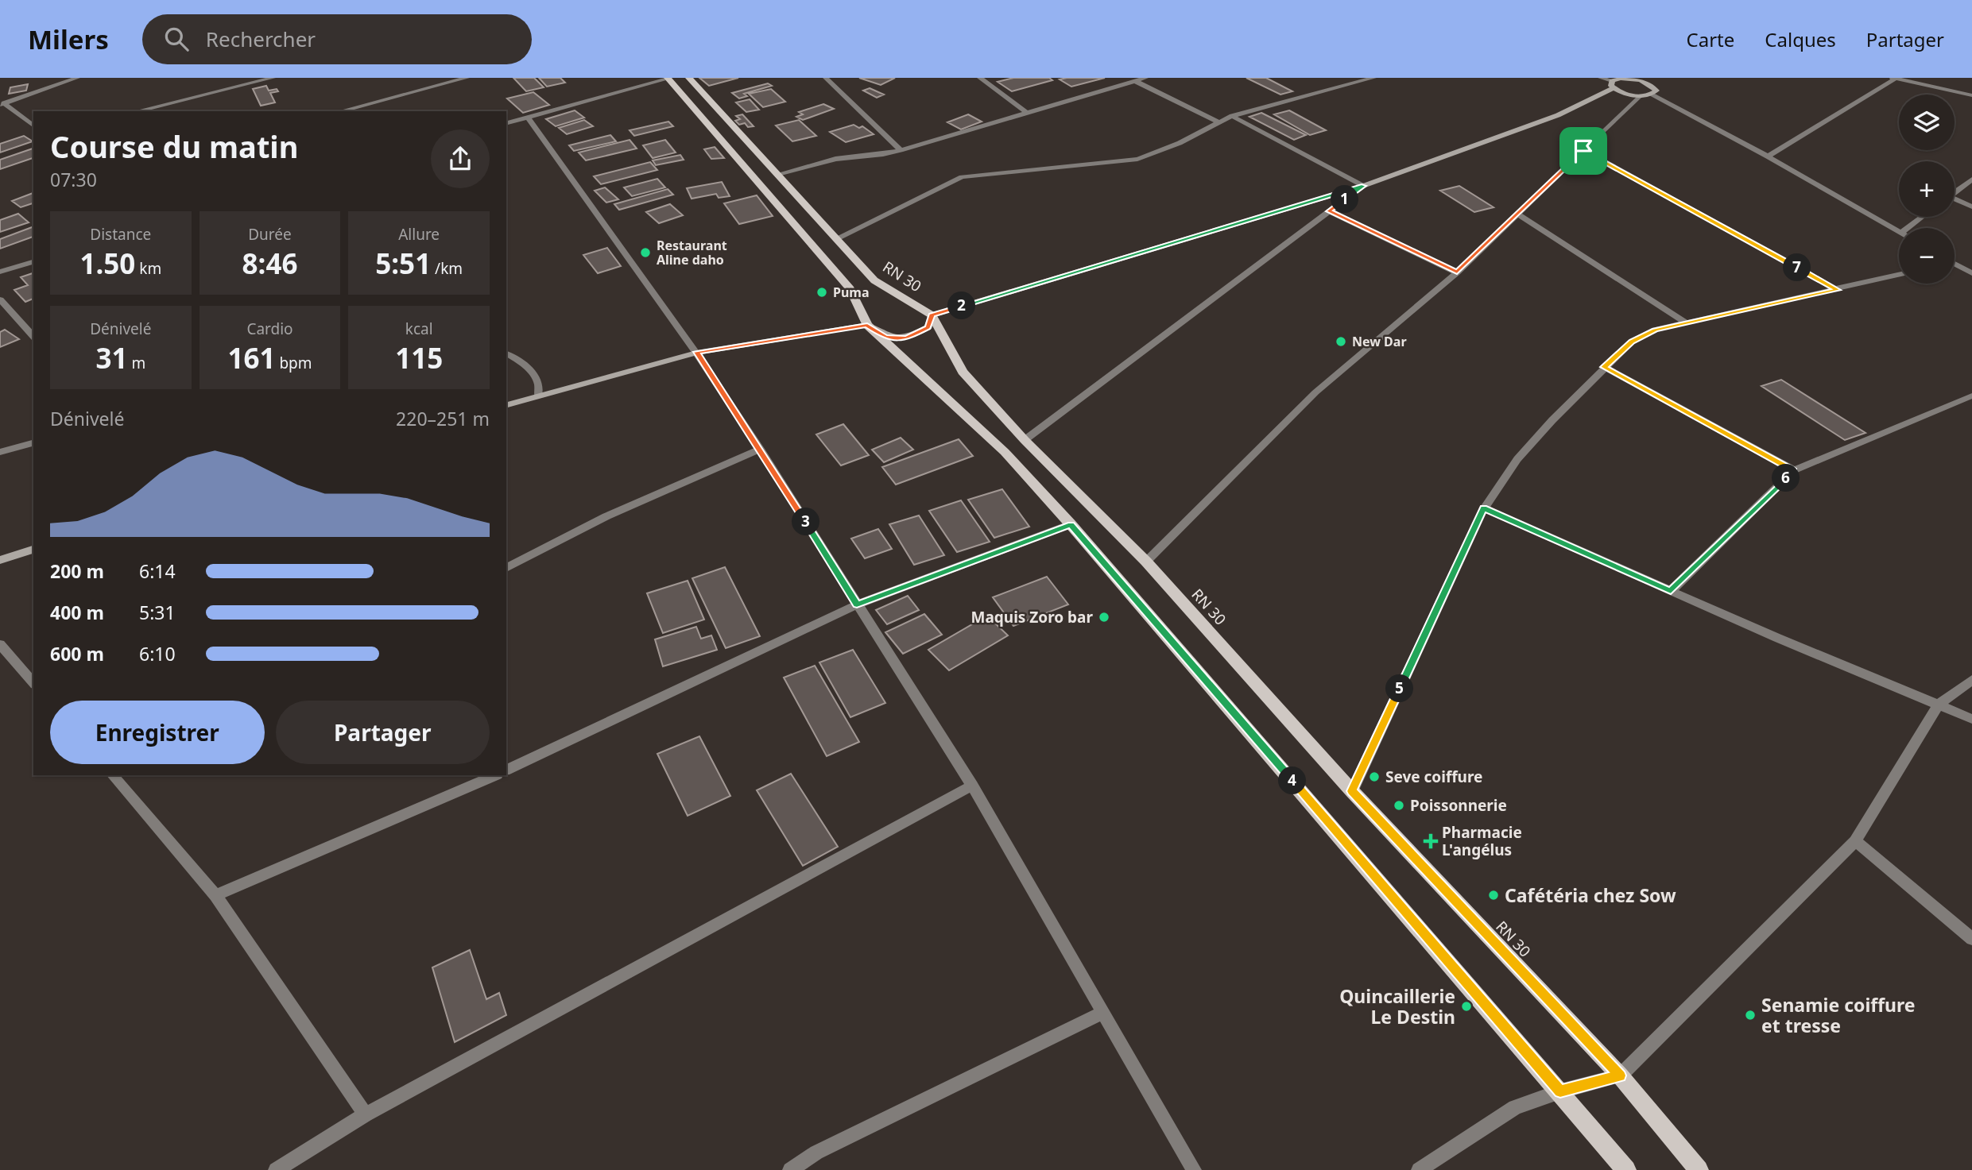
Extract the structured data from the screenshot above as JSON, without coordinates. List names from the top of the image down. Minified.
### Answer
{"streets":{"main road":["RN 30"]},"places":{"other":["Restaurant Aline daho","Puma","New Dar","Maquis Zoro bar","Seve coiffure","Poissonnerie","Cafétéria chez Sow","Quincaillerie Le Destin","Senamie coiffure et tresse"],"health":["Pharmacie L'angélus"]},"page":{"header":"Milers","search":"Rechercher","nav":["Carte","Calques","Partager"],"map_buttons":["+","−"],"heading":["Course du matin","07:30"],"pins":["1","7","2","6","3","5","4"],"stats":[["Distance","1.50 km"],["Durée","8:46"],["Allure","5:51 /km"],["Dénivelé","31 m"],["Cardio","161 bpm"],["kcal","115"]],"chart":["Dénivelé","220–251 m"],"list":[{"name":"200 m","note":"6:14"},{"name":"400 m","note":"5:31"},{"name":"600 m","note":"6:10"}],"buttons":["Enregistrer","Partager"]}}
